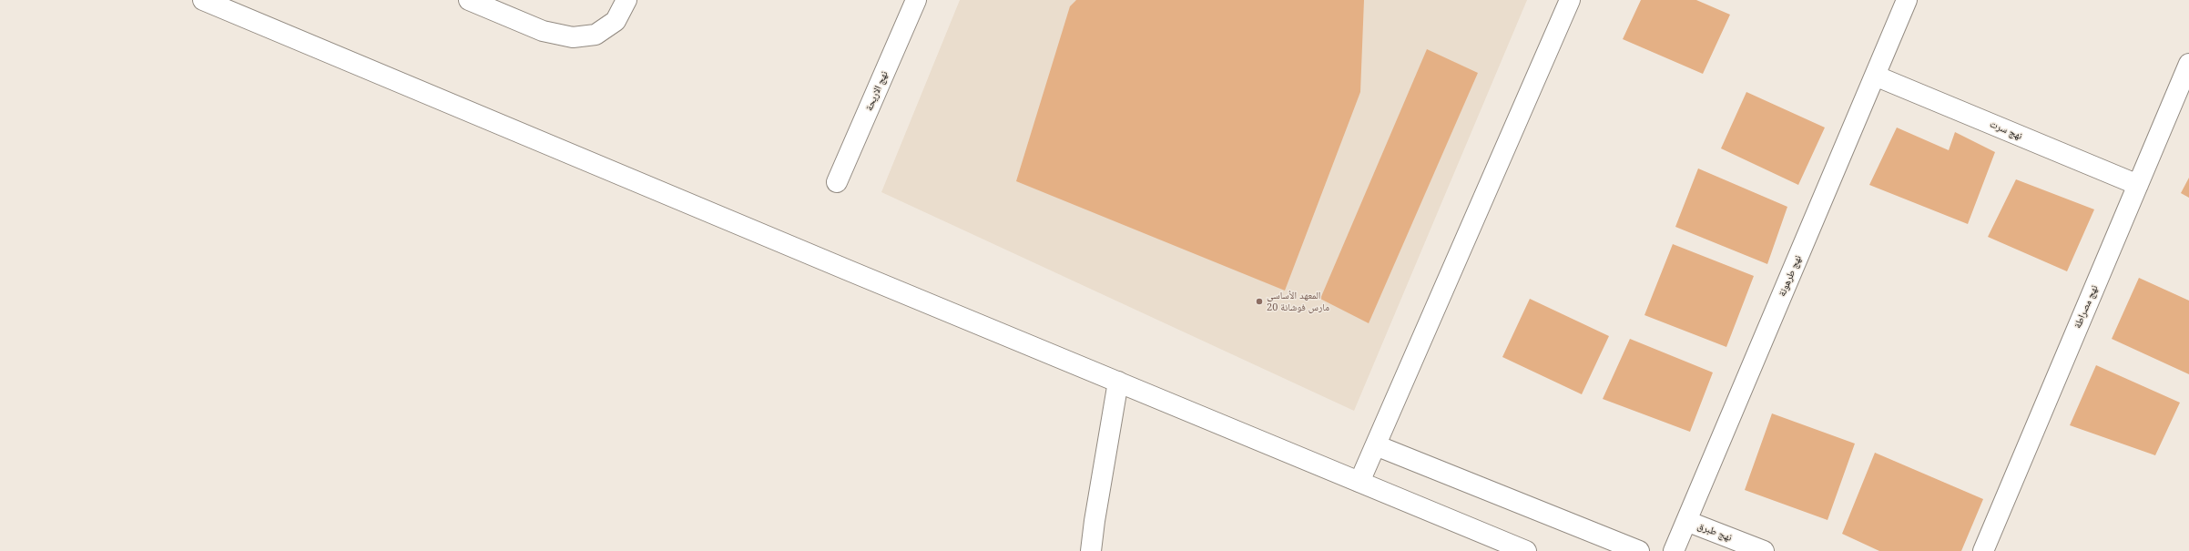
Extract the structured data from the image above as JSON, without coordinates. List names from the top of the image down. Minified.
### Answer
{"streets":{"street":["نهج الاريحة","نهج سرت","نهج طرهونة","نهج مصراطة","نهج طبرق"]},"crossings":[["نهج سرت","نهج طرهونة"],["نهج سرت","نهج مصراطة"],["نهج طرهونة","نهج طبرق"]],"places":["المعهد الأساسي 20 مارس فوشانة"]}
